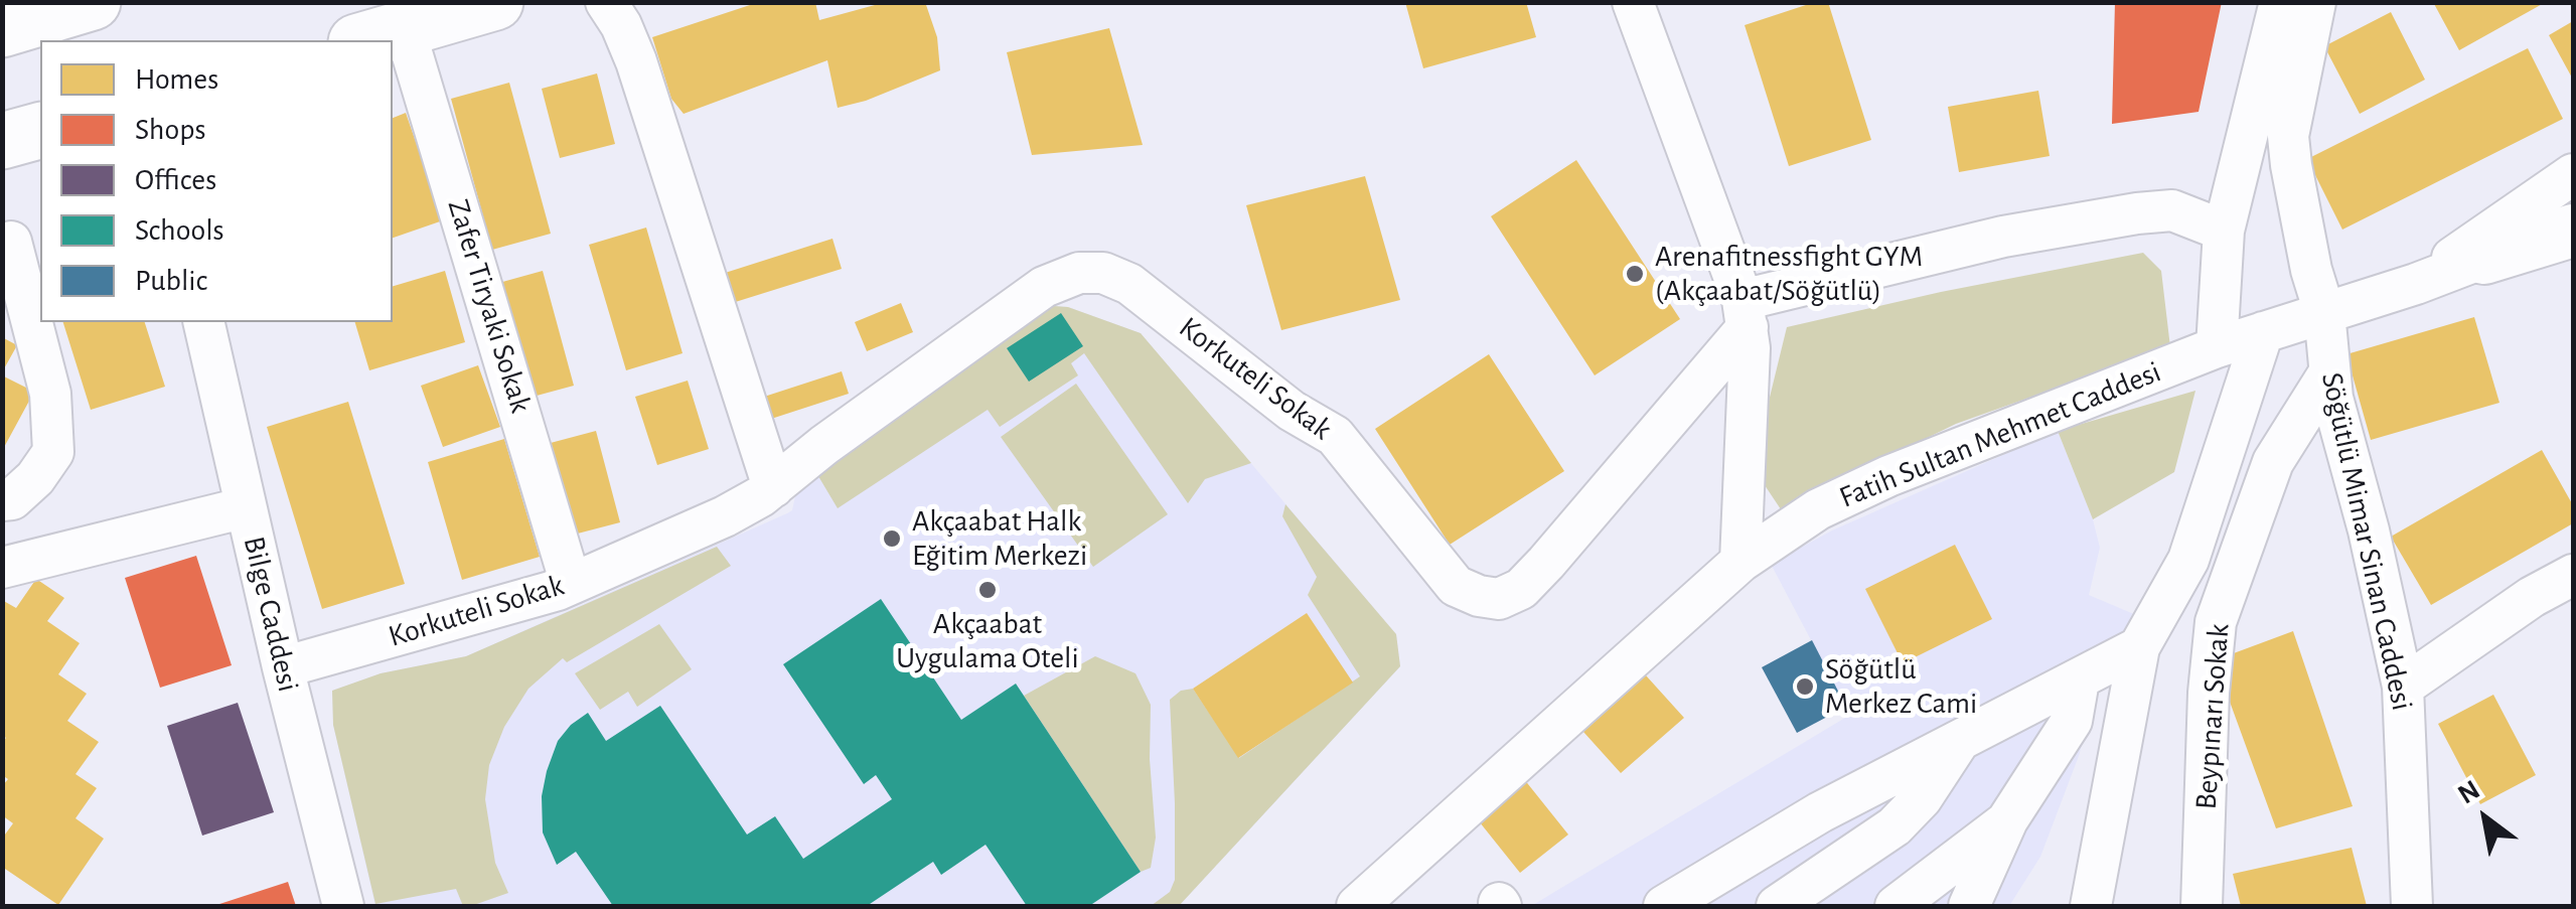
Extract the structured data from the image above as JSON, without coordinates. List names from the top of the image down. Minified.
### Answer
{"streets":{"main road":["Fatih Sultan Mehmet Caddesi"],"street":["Zafer Tiryaki Sokak","Korkuteli Sokak","Söğütlü Mimar Sinan Caddesi","Bilge Caddesi","Beypınarı Sokak"]},"crossings":[["Zafer Tiryaki Sokak","Korkuteli Sokak"],["Korkuteli Sokak","Bilge Caddesi"],["Fatih Sultan Mehmet Caddesi","Söğütlü Mimar Sinan Caddesi"],["Söğütlü Mimar Sinan Caddesi","Beypınarı Sokak"]],"places":["Arenafitnessfight GYM (Akçaabat/Söğütlü)","Akçaabat Halk Eğitim Merkezi","Akçaabat Uygulama Oteli","Söğütlü Merkez Cami"],"legend":["Homes","Shops","Offices","Schools","Public"],"north":"top left"}
